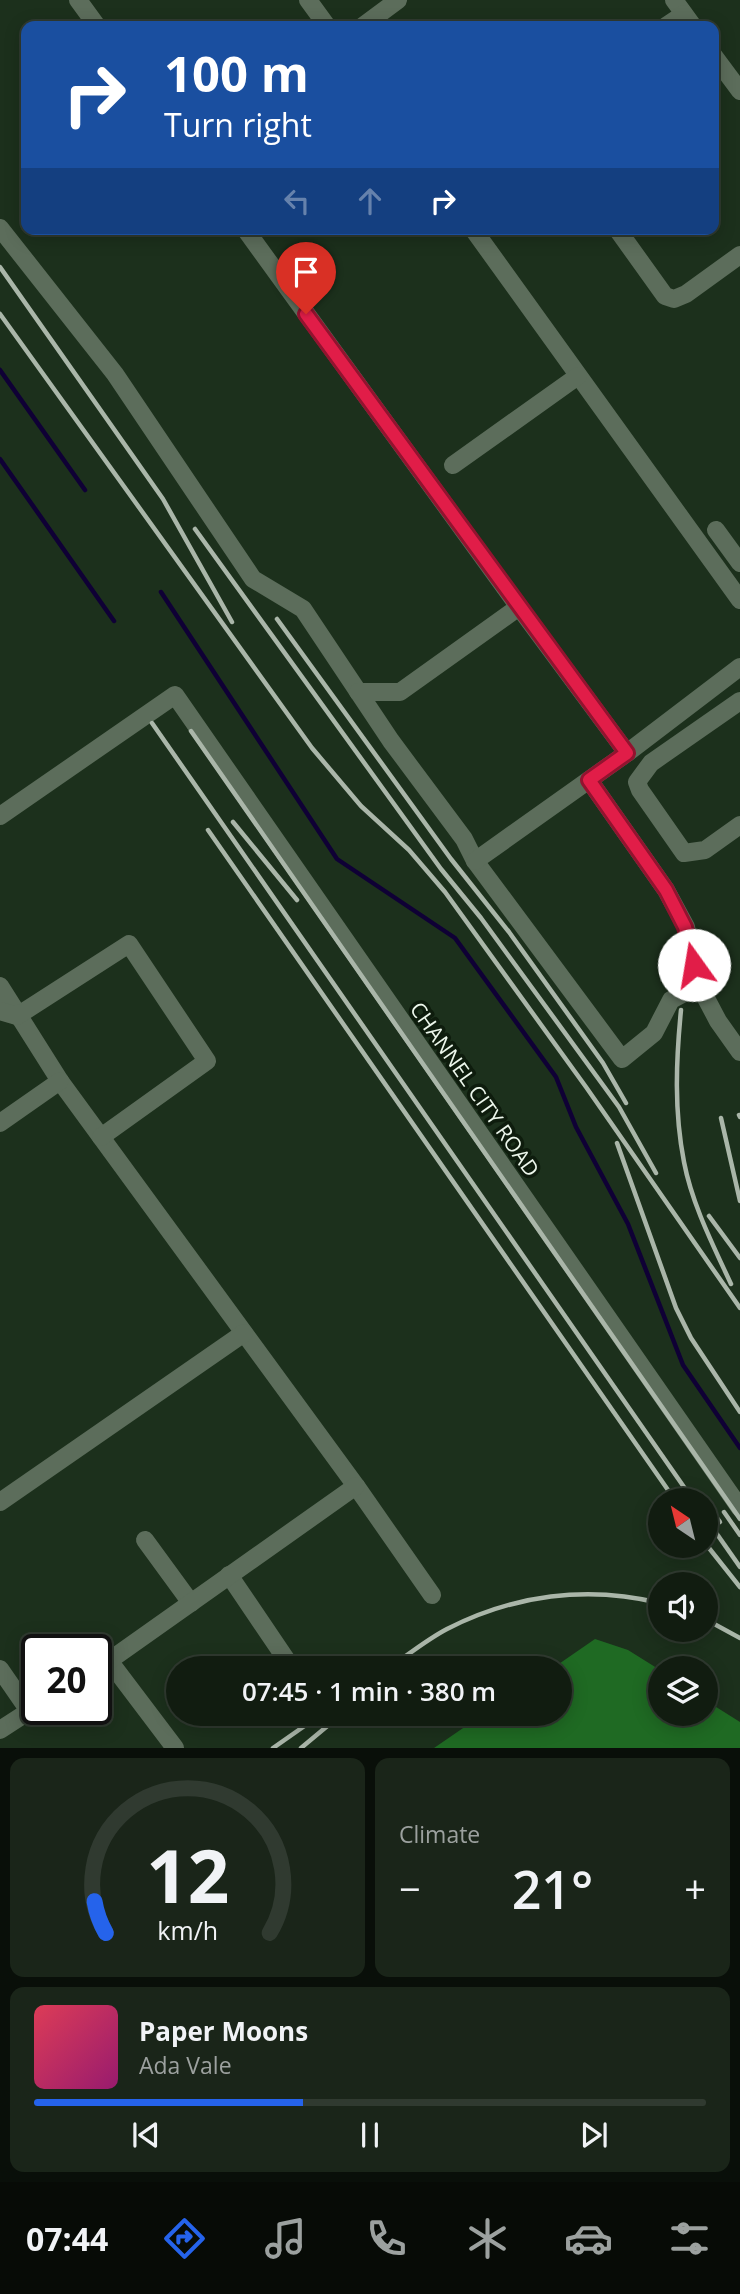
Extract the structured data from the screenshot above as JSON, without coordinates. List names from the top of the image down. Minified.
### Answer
{"streets":{"lane":["CHANNEL CITY ROAD"]},"north":"top left","page":{"turn":["100 m","Turn right"],"limit":"20","trip":"07:45 · 1 min · 380 m","tile":"Climate","heat":["−","21°","+"],"song":["Paper Moons","Ada Vale"],"tabs":"07:44","gauge":["12","km/h"]}}
